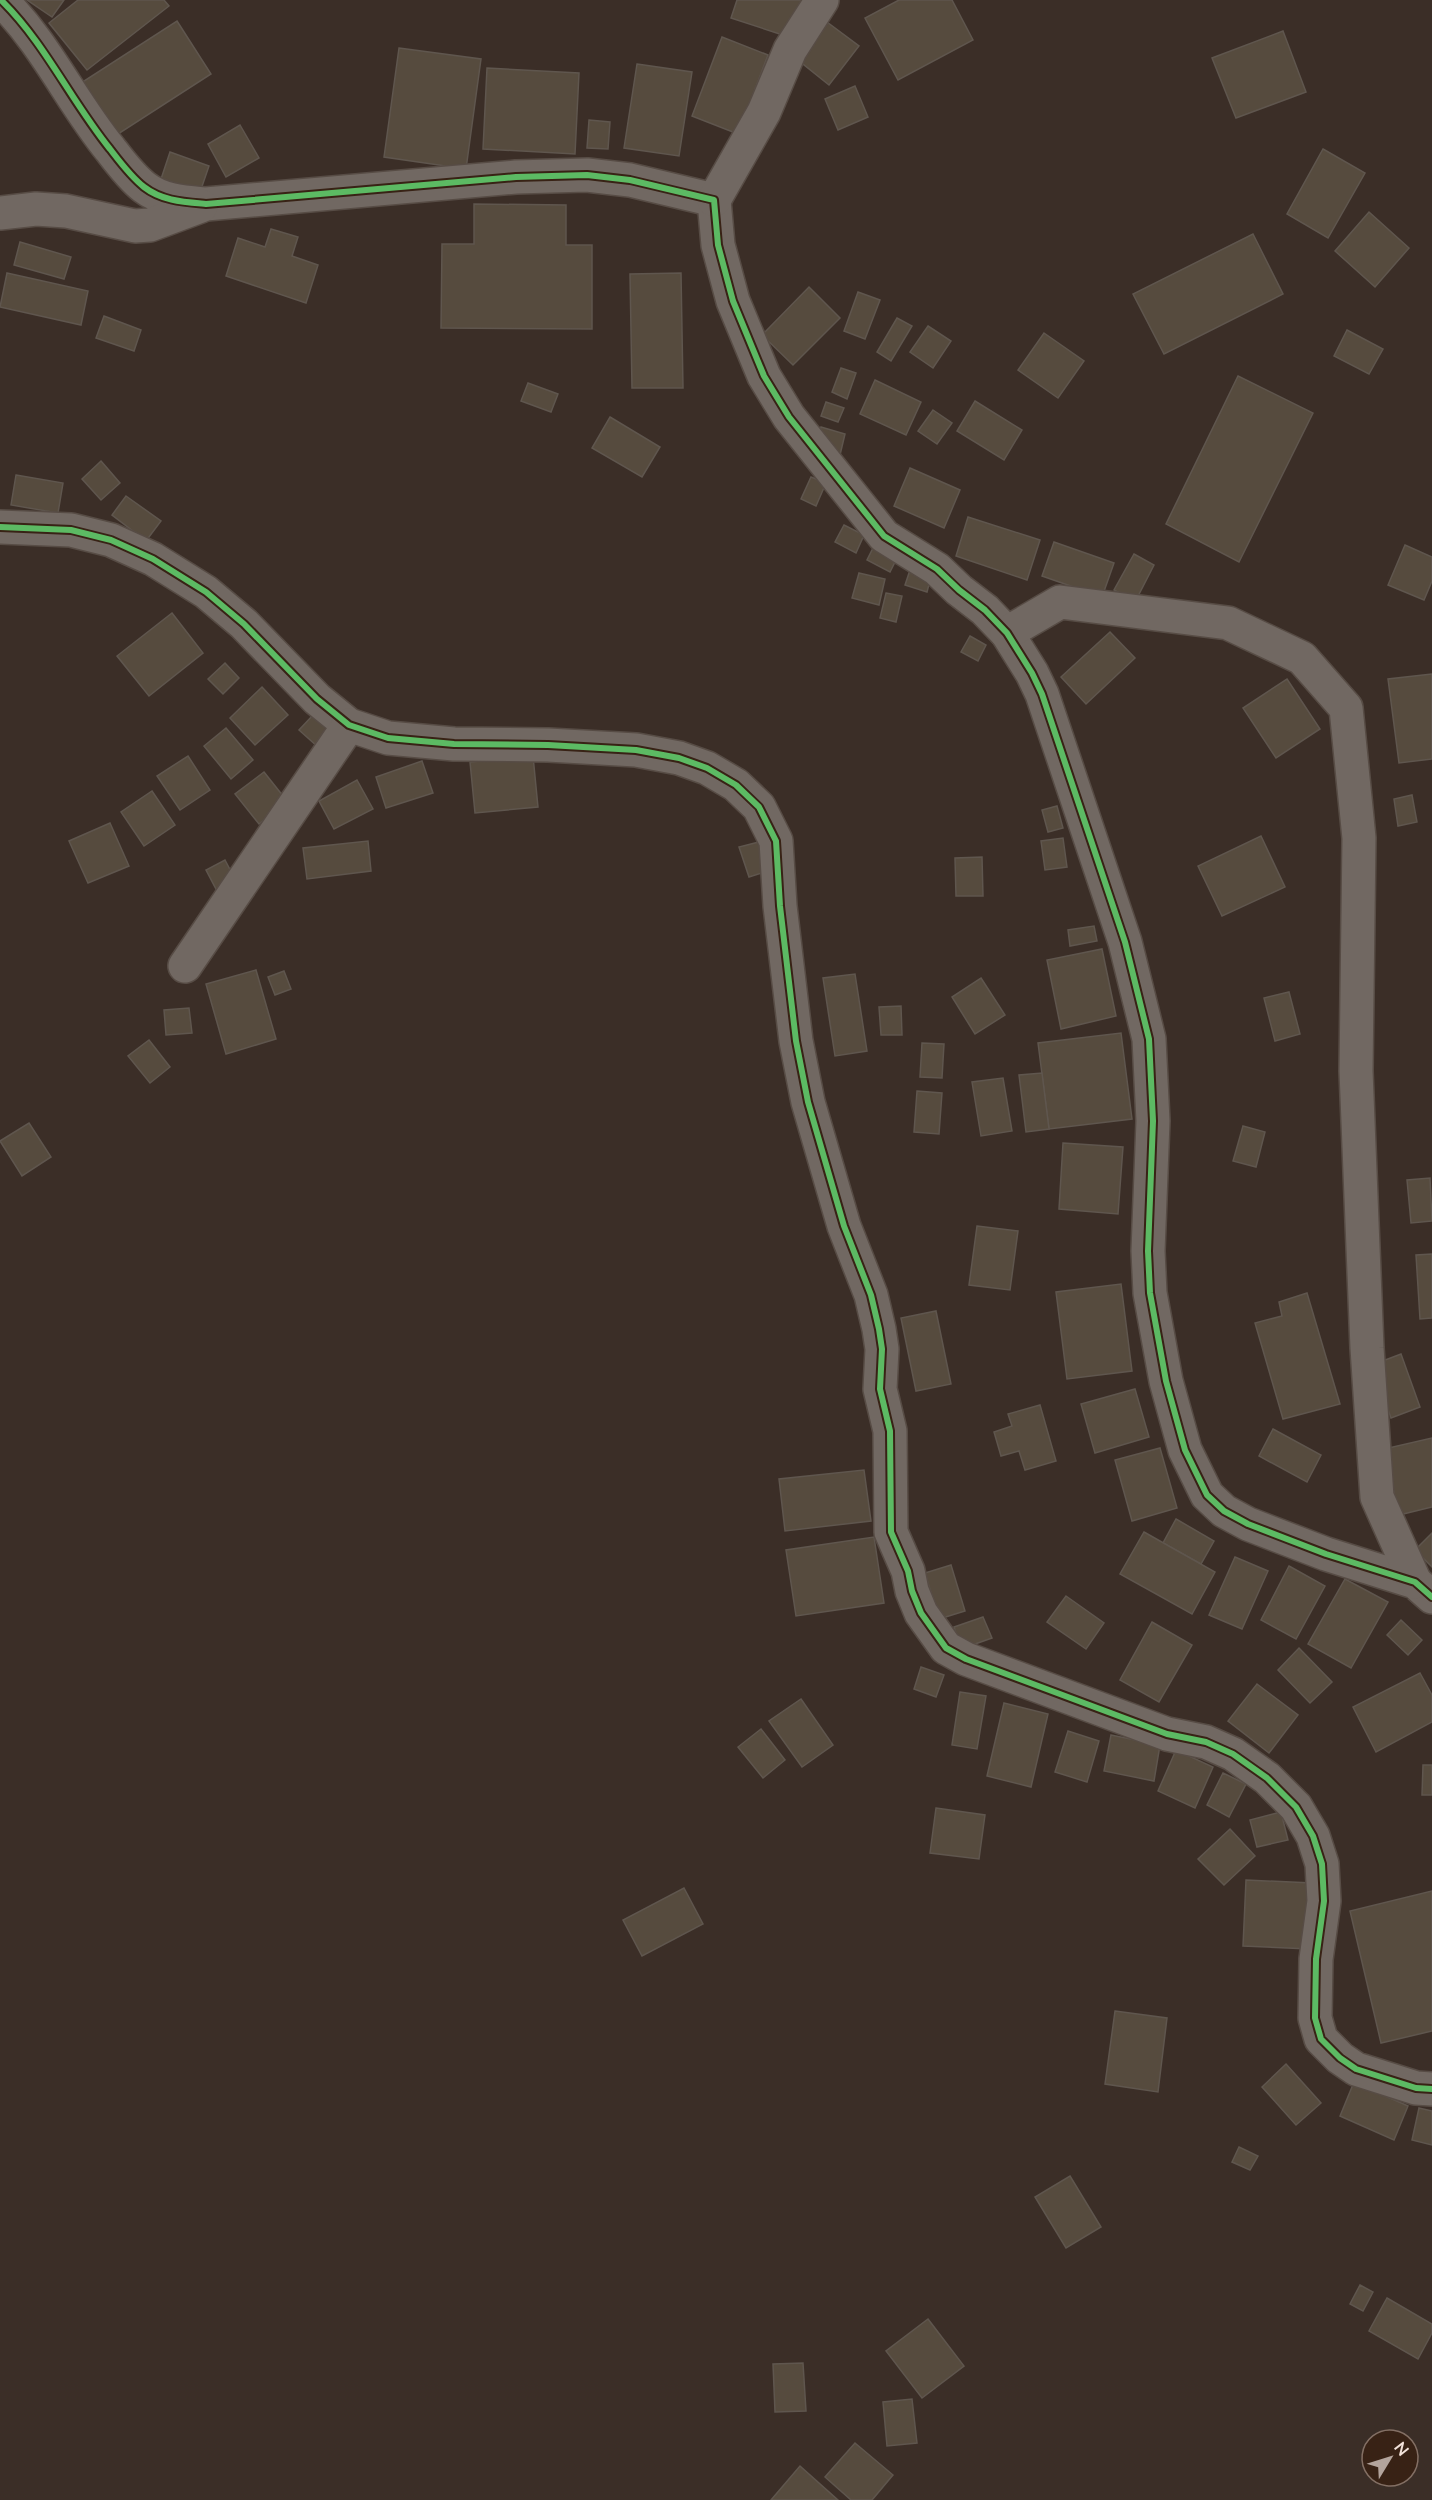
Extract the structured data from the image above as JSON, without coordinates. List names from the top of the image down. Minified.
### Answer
{"north":"top right"}
